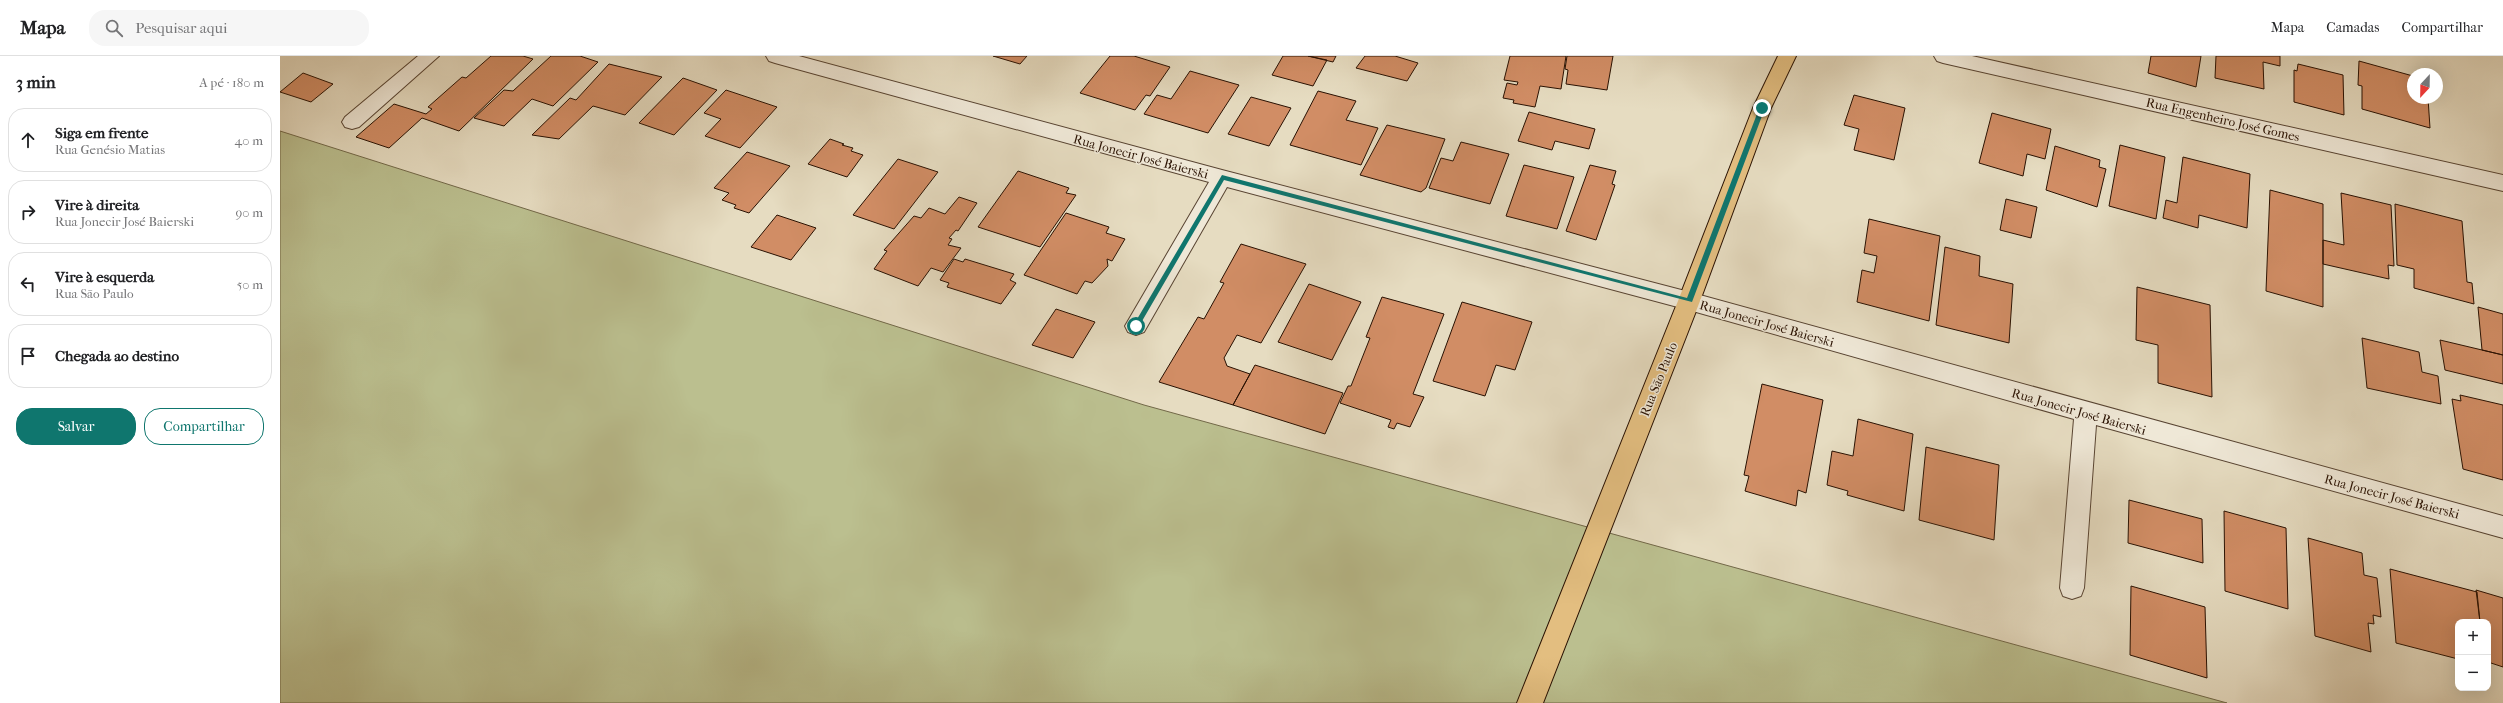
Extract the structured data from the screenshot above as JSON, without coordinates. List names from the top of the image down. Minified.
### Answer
{"streets":{"main road":["Rua São Paulo"],"street":["Rua Engenheiro José Gomes","Rua Jonecir José Baierski"]},"crossings":[["Rua Jonecir José Baierski","Rua São Paulo"]],"north":"bottom","page":{"header":"Mapa","search":"Pesquisar aqui","nav":["Mapa","Camadas","Compartilhar"],"heading":["3 min","A pé · 180 m"],"list":[["Siga em frente","Rua Genésio Matias","40 m"],["Vire à direita","Rua Jonecir José Baierski","90 m"],["Vire à esquerda","Rua São Paulo","50 m"],"Chegada ao destino"],"buttons":["Salvar","Compartilhar"],"map_buttons":["+","−"]}}
